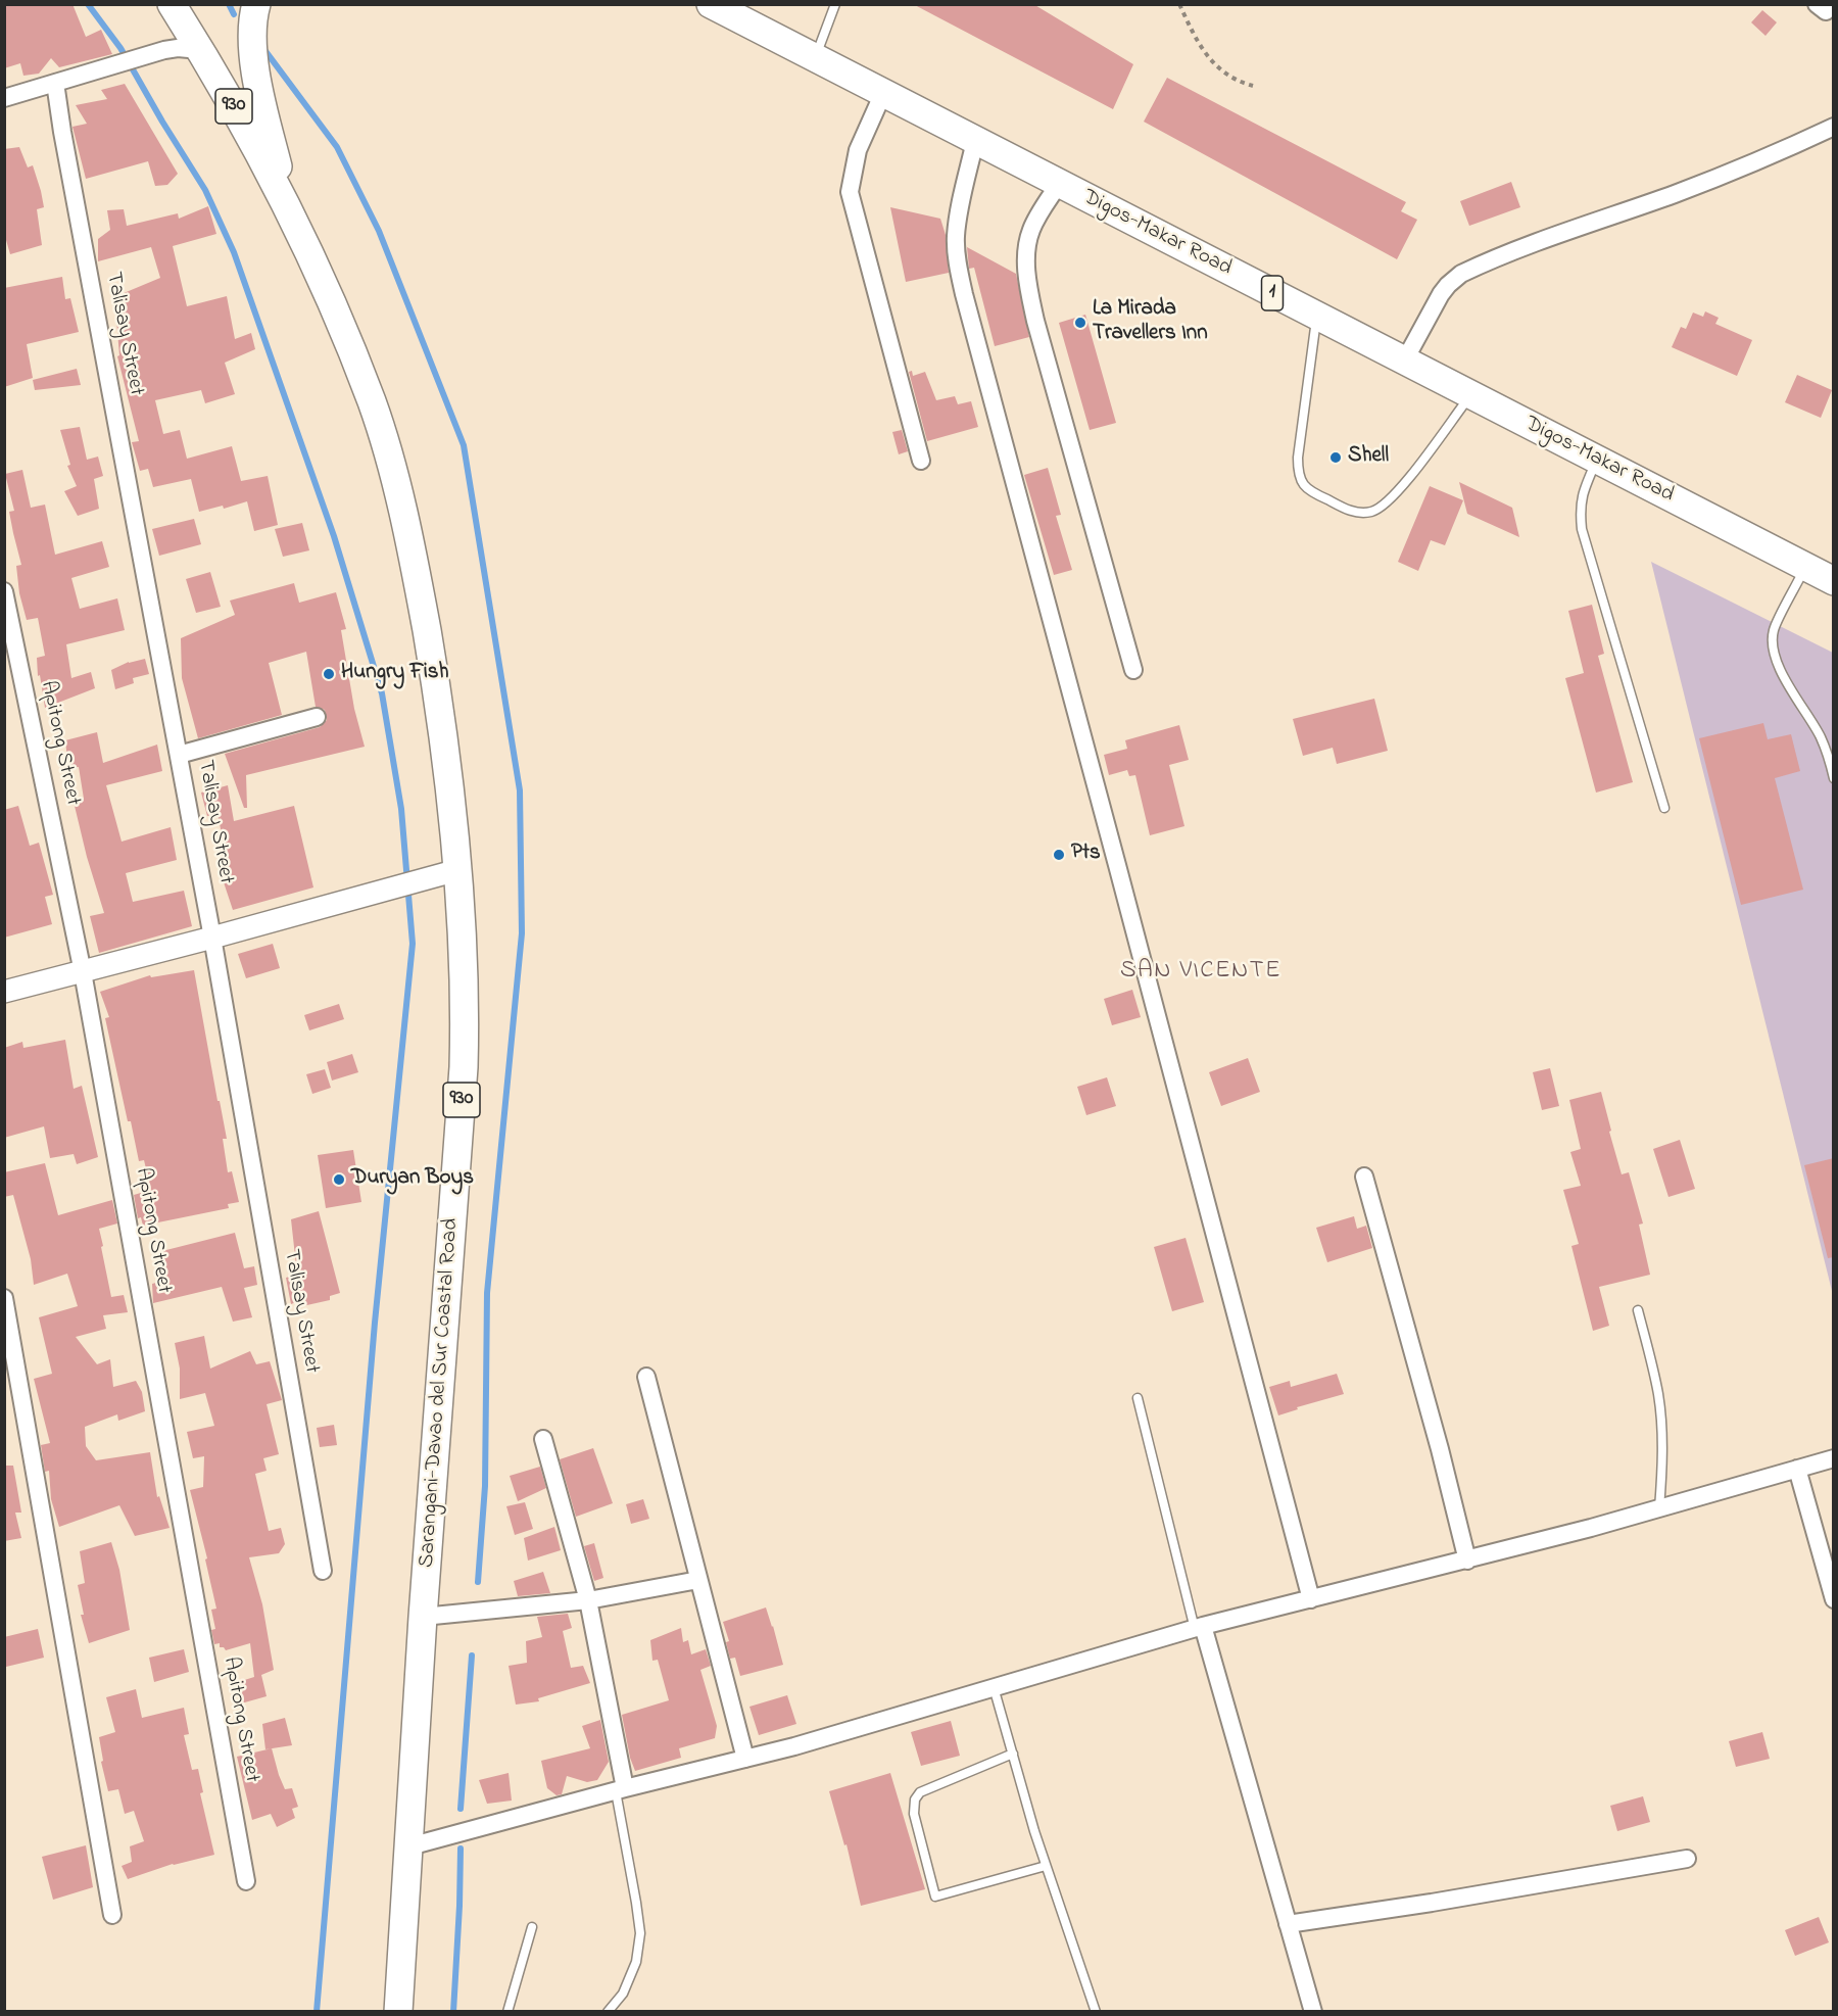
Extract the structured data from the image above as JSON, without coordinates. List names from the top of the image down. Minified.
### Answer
{"streets":{"main road":["930","Digos-Makar Road","1","Sarangani-Davao del Sur Coastal Road"],"street":["Talisay Street","Apitong Street"]},"districts":["SAN VICENTE"],"places":["La Mirada Travellers Inn","Shell","Hungry Fish","Pts","Duryan Boys"]}
